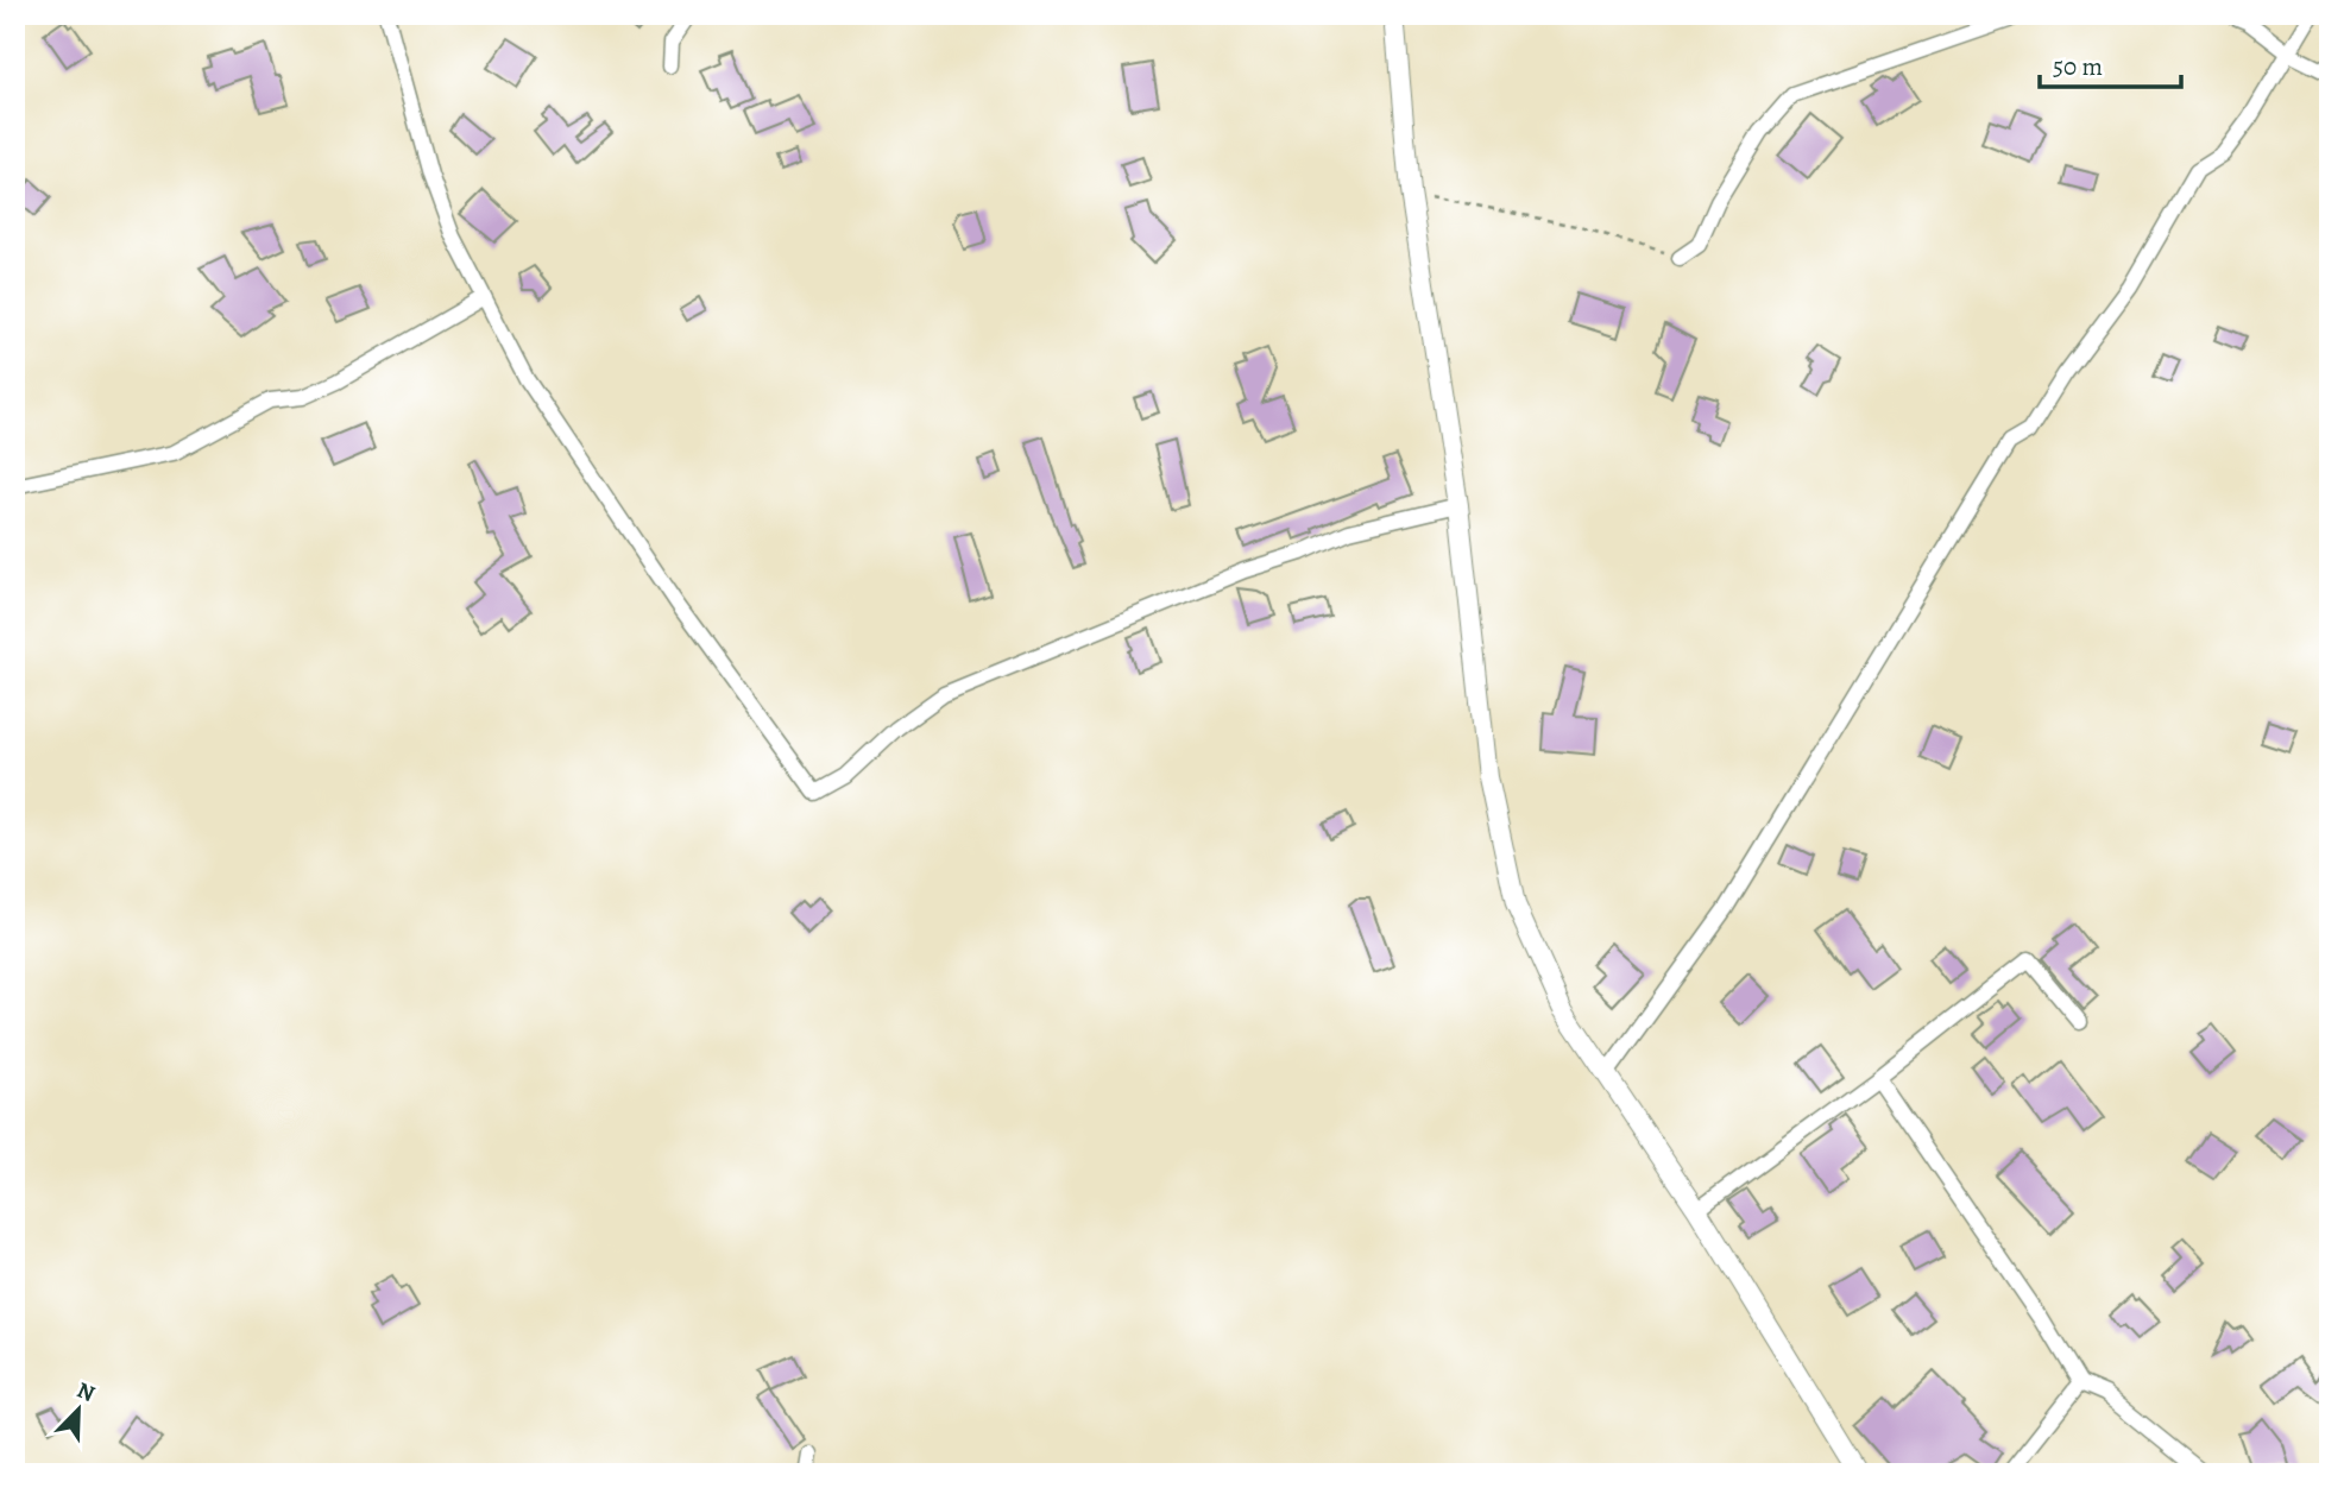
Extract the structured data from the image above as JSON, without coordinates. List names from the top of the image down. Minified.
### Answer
{"scale_bar":"50 m","north":"top right"}
